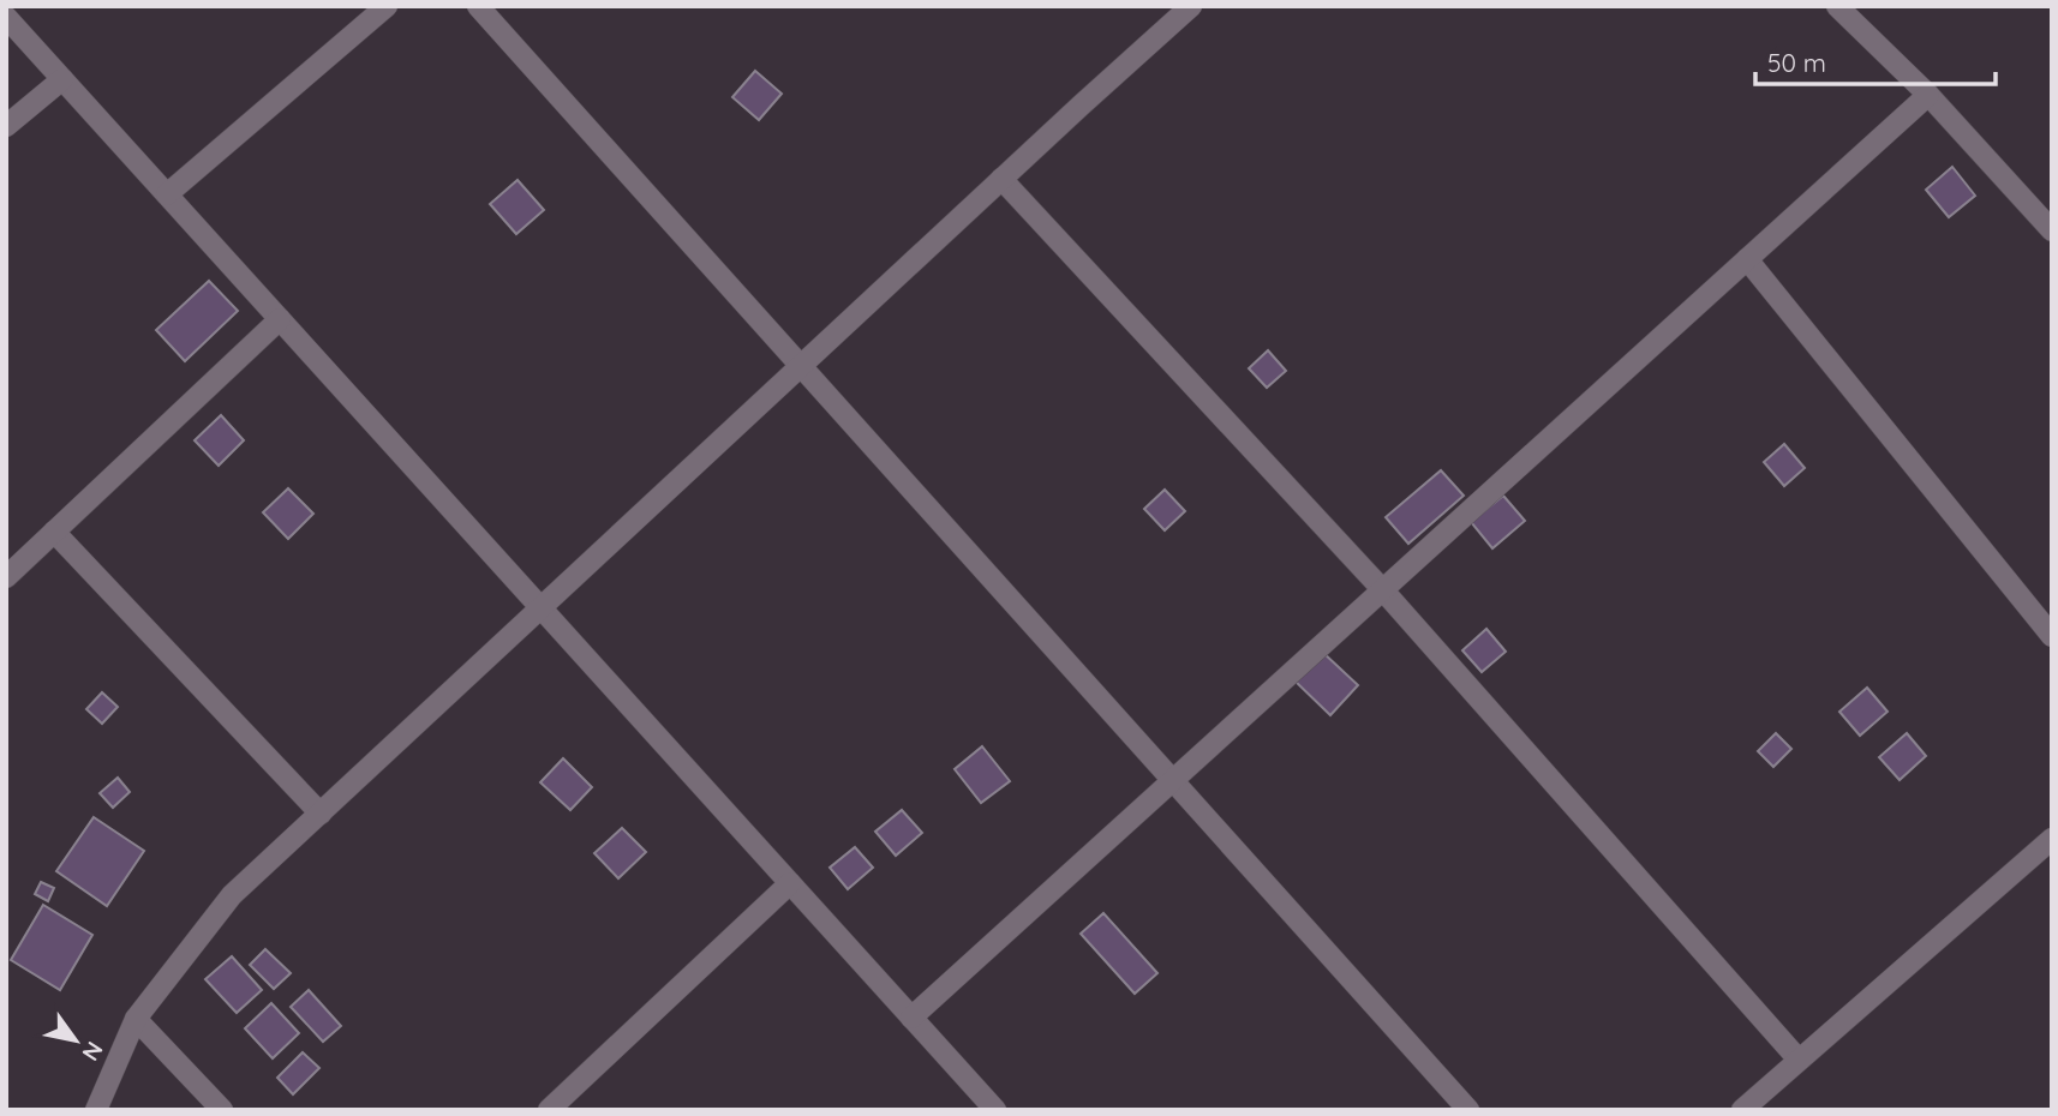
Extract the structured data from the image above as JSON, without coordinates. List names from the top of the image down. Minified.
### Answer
{"scale_bar":"50 m","north":"bottom right"}
